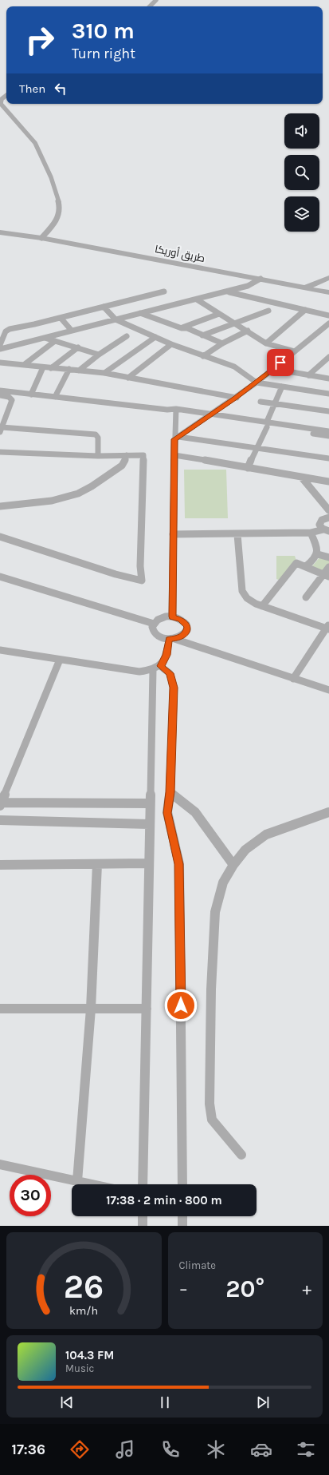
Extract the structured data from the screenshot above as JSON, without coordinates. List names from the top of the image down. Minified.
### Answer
{"streets":{"street":["طريق أوريكا"]},"page":{"turn":["310 m","Turn right"],"then":"Then","limit":"30","trip":"17:38 · 2 min · 800 m","tile":"Climate","heat":["−","20°","+"],"song":["104.3 FM","Music"],"tabs":"17:36","gauge":["26","km/h"]}}
